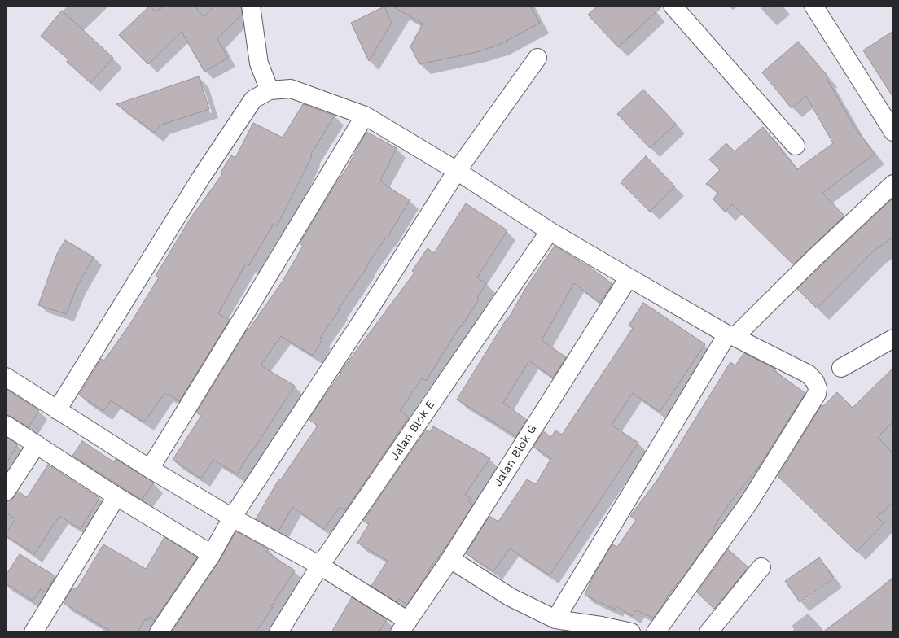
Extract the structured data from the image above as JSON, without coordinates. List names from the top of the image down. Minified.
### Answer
{"streets":{"street":["Jalan Blok E","Jalan Blok G"]}}
